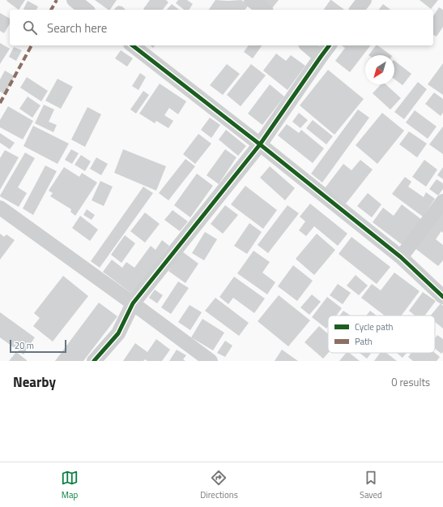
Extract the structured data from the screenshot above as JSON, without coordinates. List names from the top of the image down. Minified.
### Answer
{"legend":["Cycle path","Path"],"scale_bar":"20 m","north":"bottom left","page":{"search":"Search here","scale":"20 m","heading":["Nearby","0 results"],"nav":["Map","Directions","Saved"]}}
